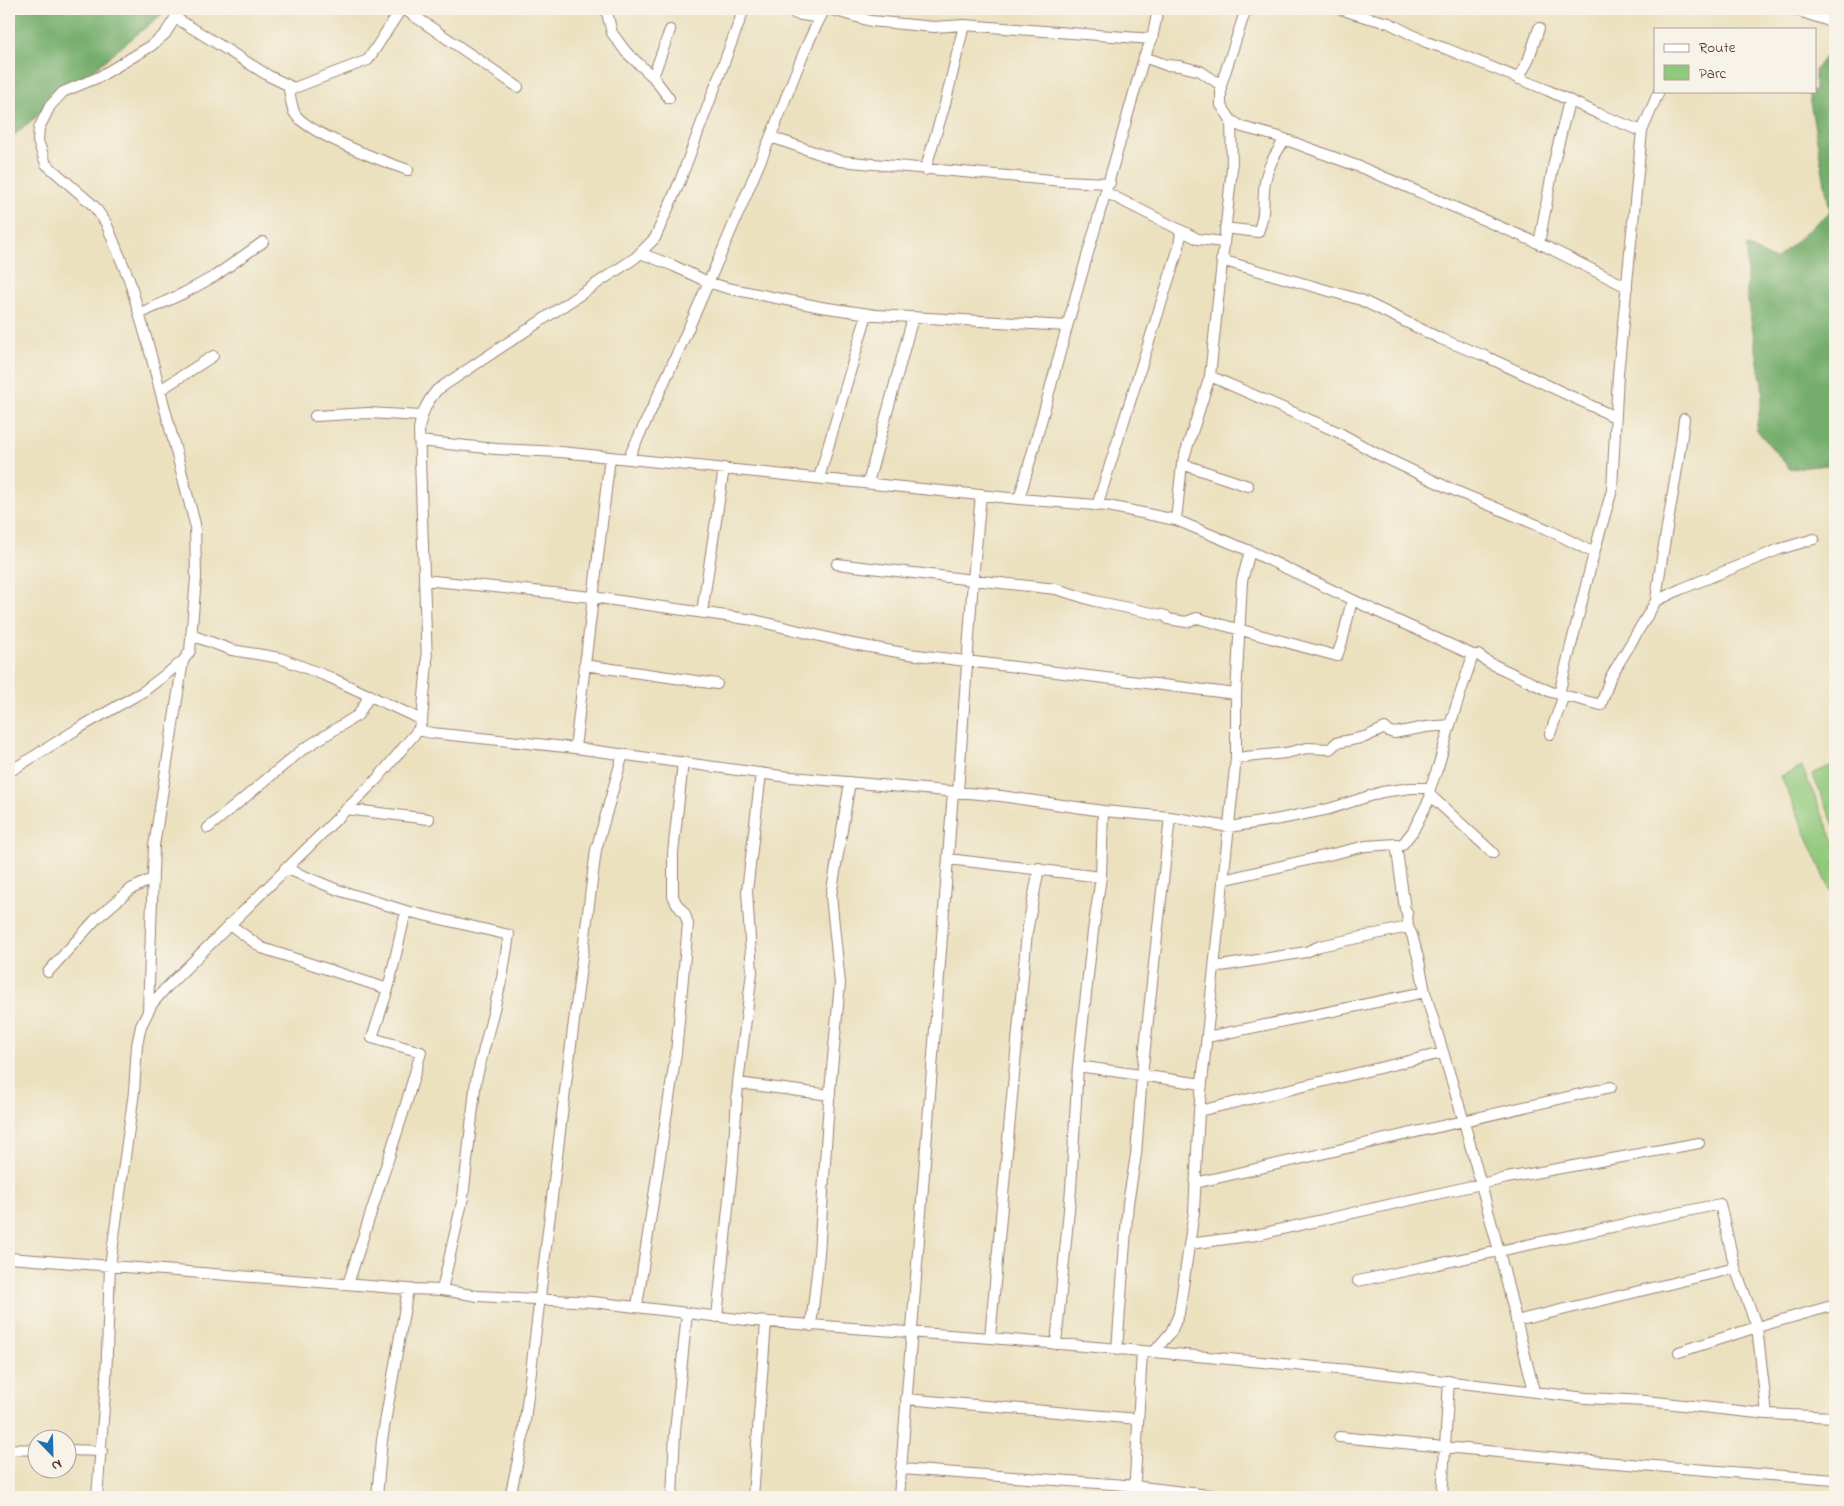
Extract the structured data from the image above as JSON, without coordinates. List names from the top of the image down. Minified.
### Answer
{"legend":["Route","Parc"],"north":"bottom right"}
